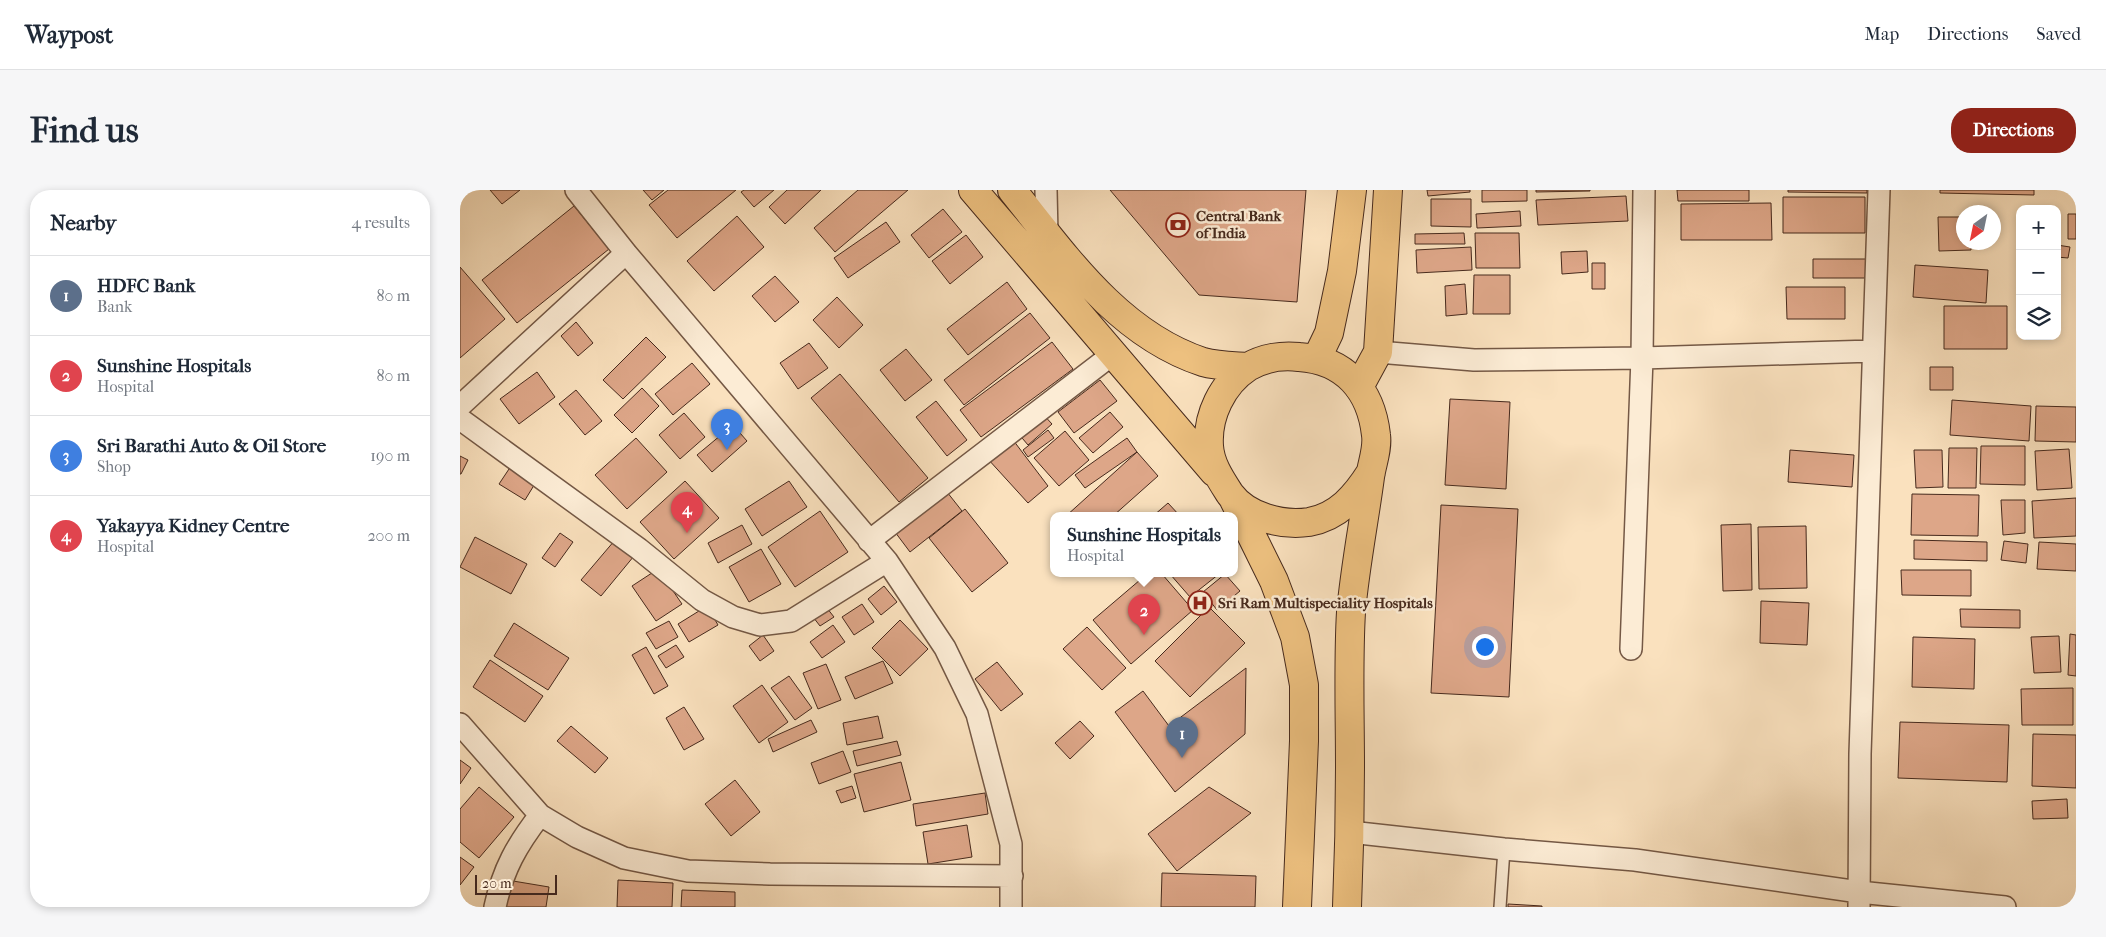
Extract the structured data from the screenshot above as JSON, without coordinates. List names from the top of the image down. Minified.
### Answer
{"places":{"bank":["Central Bank of India"],"hospital":["Sri Ram Multispeciality Hospitals"]},"scale_bar":"20 m","north":"bottom left","page":{"header":"Waypost","nav":["Map","Directions","Saved"],"buttons":"Directions","title":"Find us","heading":["Nearby","4 results"],"map_buttons":["+","−"],"list":[{"mark":"1","name":"HDFC Bank","note":"Bank","value":"80 m"},{"mark":"2","name":"Sunshine Hospitals","note":"Hospital","value":"80 m"},{"mark":"3","name":"Sri Barathi Auto & Oil Store","note":"Shop","value":"190 m"},{"mark":"4","name":"Yakayya Kidney Centre","note":"Hospital","value":"200 m"}],"pins":["3","4","2","1"],"popup":["Sunshine Hospitals","Hospital"],"scale":"20 m"}}
